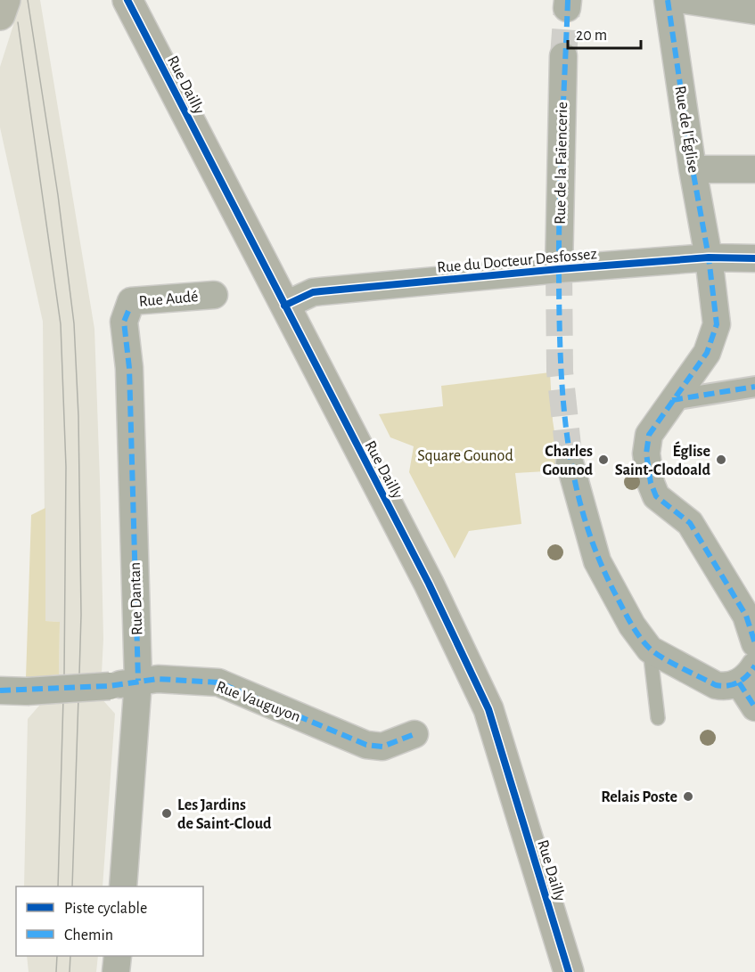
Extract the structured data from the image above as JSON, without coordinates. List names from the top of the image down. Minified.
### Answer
{"streets":{"main road":["Rue Dailly"],"street":["Rue de l'Église","Rue de la Faïencerie","Rue du Docteur Desfossez","Rue Audé","Rue Dantan","Rue Vauguyon"]},"crossings":[["Rue Dailly","Rue du Docteur Desfossez"],["Rue de l'Église","Rue du Docteur Desfossez"],["Rue de la Faïencerie","Rue du Docteur Desfossez"],["Rue Audé","Rue Dantan"],["Rue Dantan","Rue Vauguyon"]],"parks":["Square Gounod"],"places":["Charles Gounod","Église Saint-Clodoald","Relais Poste","Les Jardins de Saint-Cloud"],"legend":["Piste cyclable","Chemin"],"scale_bar":"20 m"}
